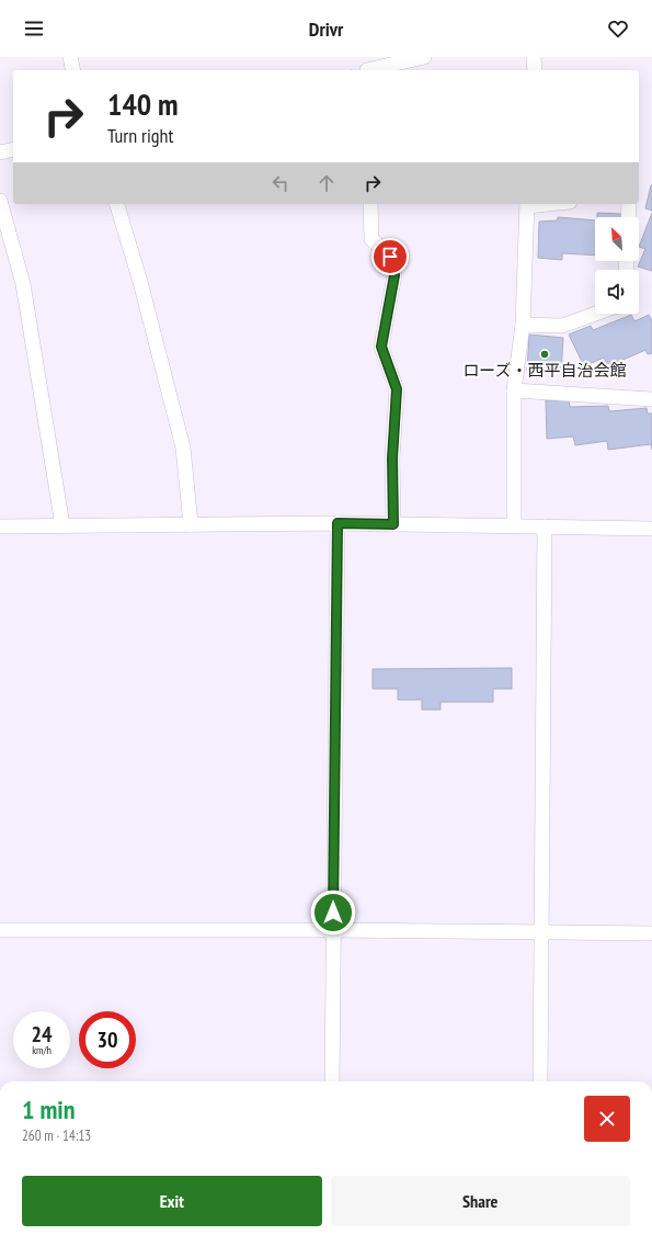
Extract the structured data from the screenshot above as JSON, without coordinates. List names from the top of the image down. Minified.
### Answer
{"places":["ローズ・西平自治会館"],"north":"top left","page":{"header":"Drivr","turn":["140 m","Turn right"],"speed":"24 km/h","limit":"30","heading":["1 min","260 m · 14:13"],"buttons":["Exit","Share"]}}
